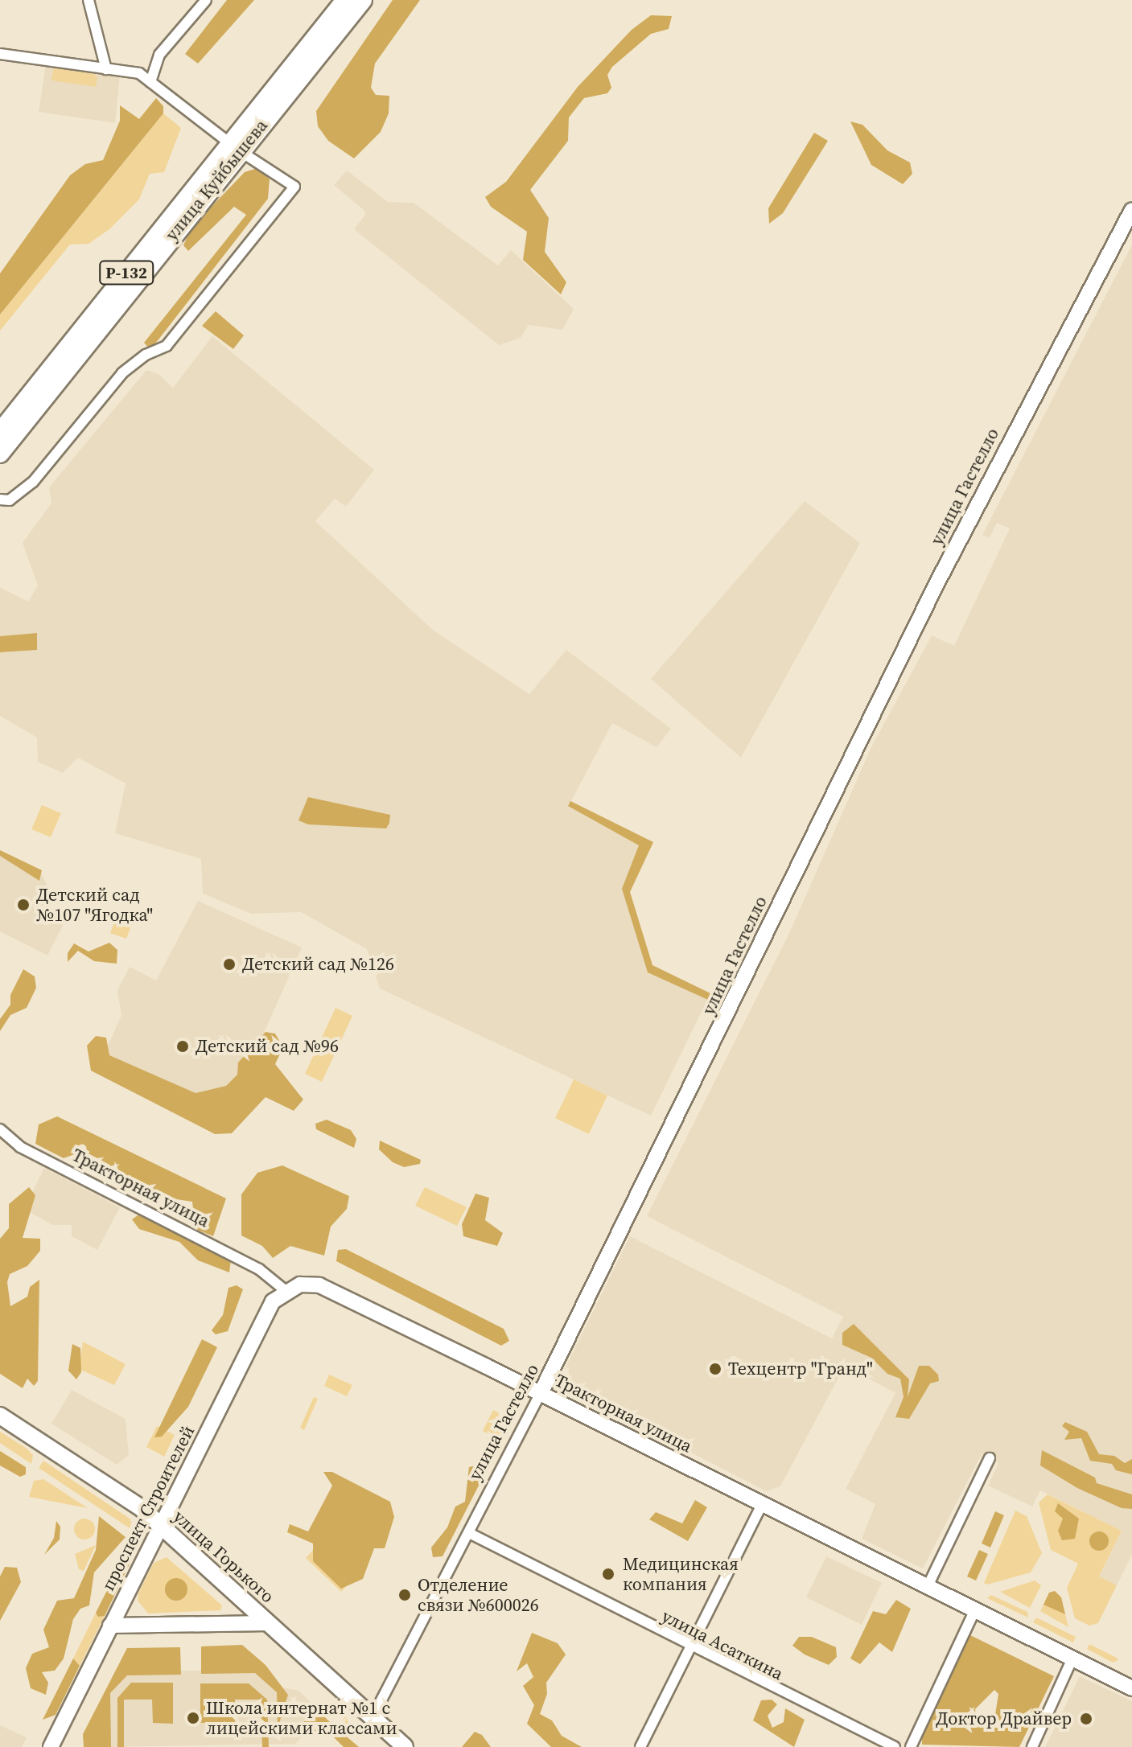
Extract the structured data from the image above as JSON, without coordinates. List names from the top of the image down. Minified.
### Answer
{"streets":{"highway":["улица Куйбышева","Р-132"],"main road":["улица Гастелло","Тракторная улица","проспект Строителей","улица Горького"],"street":["улица Асаткина"]},"crossings":[["улица Гастелло","Тракторная улица"],["улица Гастелло","улица Горького"],["улица Гастелло","улица Асаткина"],["Тракторная улица","проспект Строителей"],["проспект Строителей","улица Горького"]],"places":["Детский сад №107 \"Ягодка\"","Детский сад №126","Детский сад №96","Техцентр \"Гранд\"","Медицинская компания","Отделение связи №600026","Школа интернат №1 с лицейскими классами","Доктор Драйвер"]}
